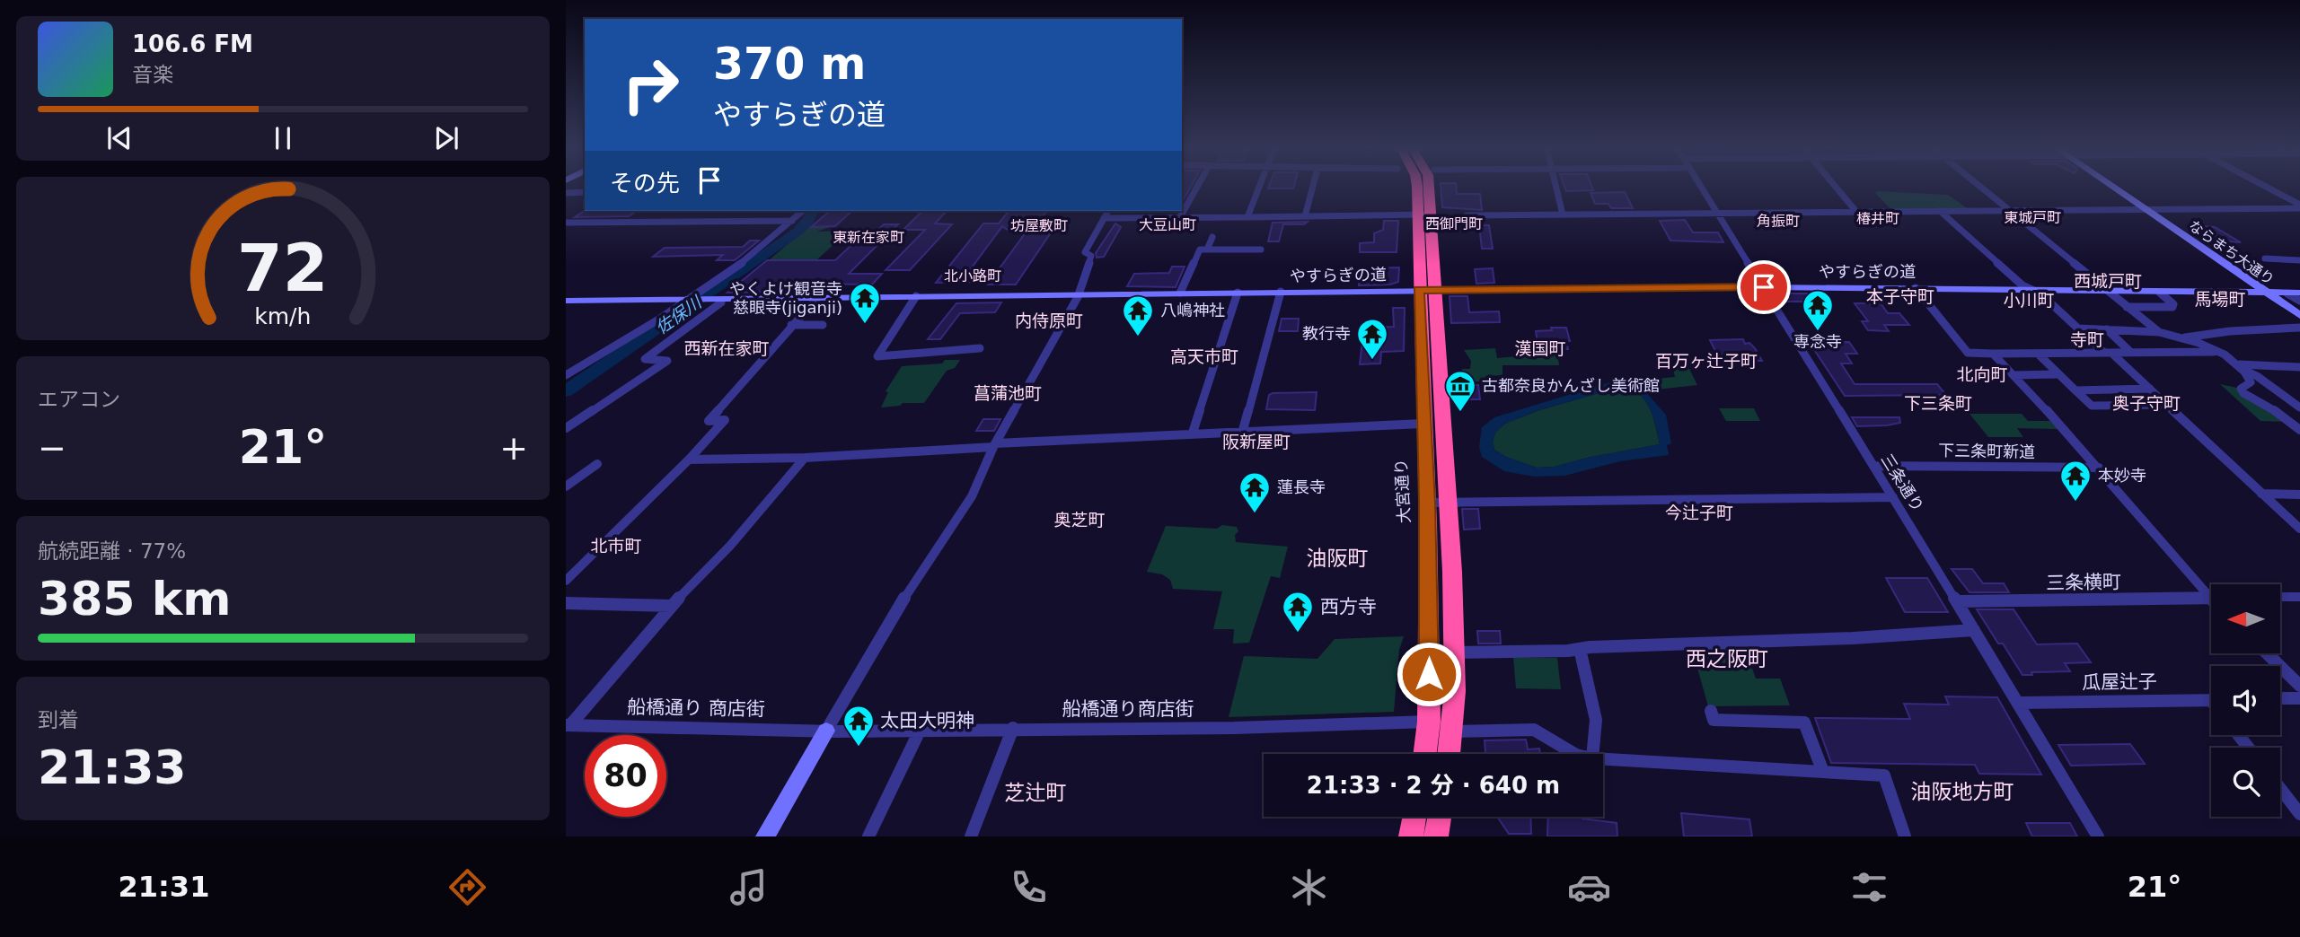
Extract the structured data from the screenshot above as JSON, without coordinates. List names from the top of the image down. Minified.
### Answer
{"streets":{"highway":["大宮通り"],"street":["ならまち大通り","やすらぎの道","下三条町新道","三条通り","三条横町","瓜屋辻子","船橋通り 商店街","船橋通り商店街"]},"crossings":[["ならまち大通り","やすらぎの道"],["やすらぎの道","三条通り"],["やすらぎの道","大宮通り"],["下三条町新道","三条通り"],["三条通り","三条横町"],["三条通り","瓜屋辻子"],["大宮通り","船橋通り商店街"],["船橋通り 商店街","船橋通り商店街"]],"districts":["東城戸町","椿井町","角振町","西御門町","大豆山町","坊屋敷町","東新在家町","北小路町","西城戸町","本子守町","馬場町","小川町","内侍原町","寺町","西新在家町","漢国町","高天市町","百万ヶ辻子町","北向町","菖蒲池町","下三条町","奥子守町","阪新屋町","今辻子町","奥芝町","北市町","油阪町","西之阪町","油阪地方町","芝辻町"],"water":["佐保川"],"places":{"temple":["やくよけ観音寺 慈眼寺(jiganji)","専念寺","八嶋神社","教行寺","本妙寺","蓮長寺","西方寺","太田大明神"],"museum":["古都奈良かんざし美術館"]},"north":"left","page":{"turn":["370 m","やすらぎの道"],"song":["106.6 FM","音楽"],"then":"その先","tile":["エアコン",["航続距離 · 77%","385 km"],["到着","21:33"]],"heat":["−","21°","+"],"limit":"80","trip":"21:33 · 2 分 · 640 m","tabs":["21:31","21°"],"gauge":["72","km/h"]}}
